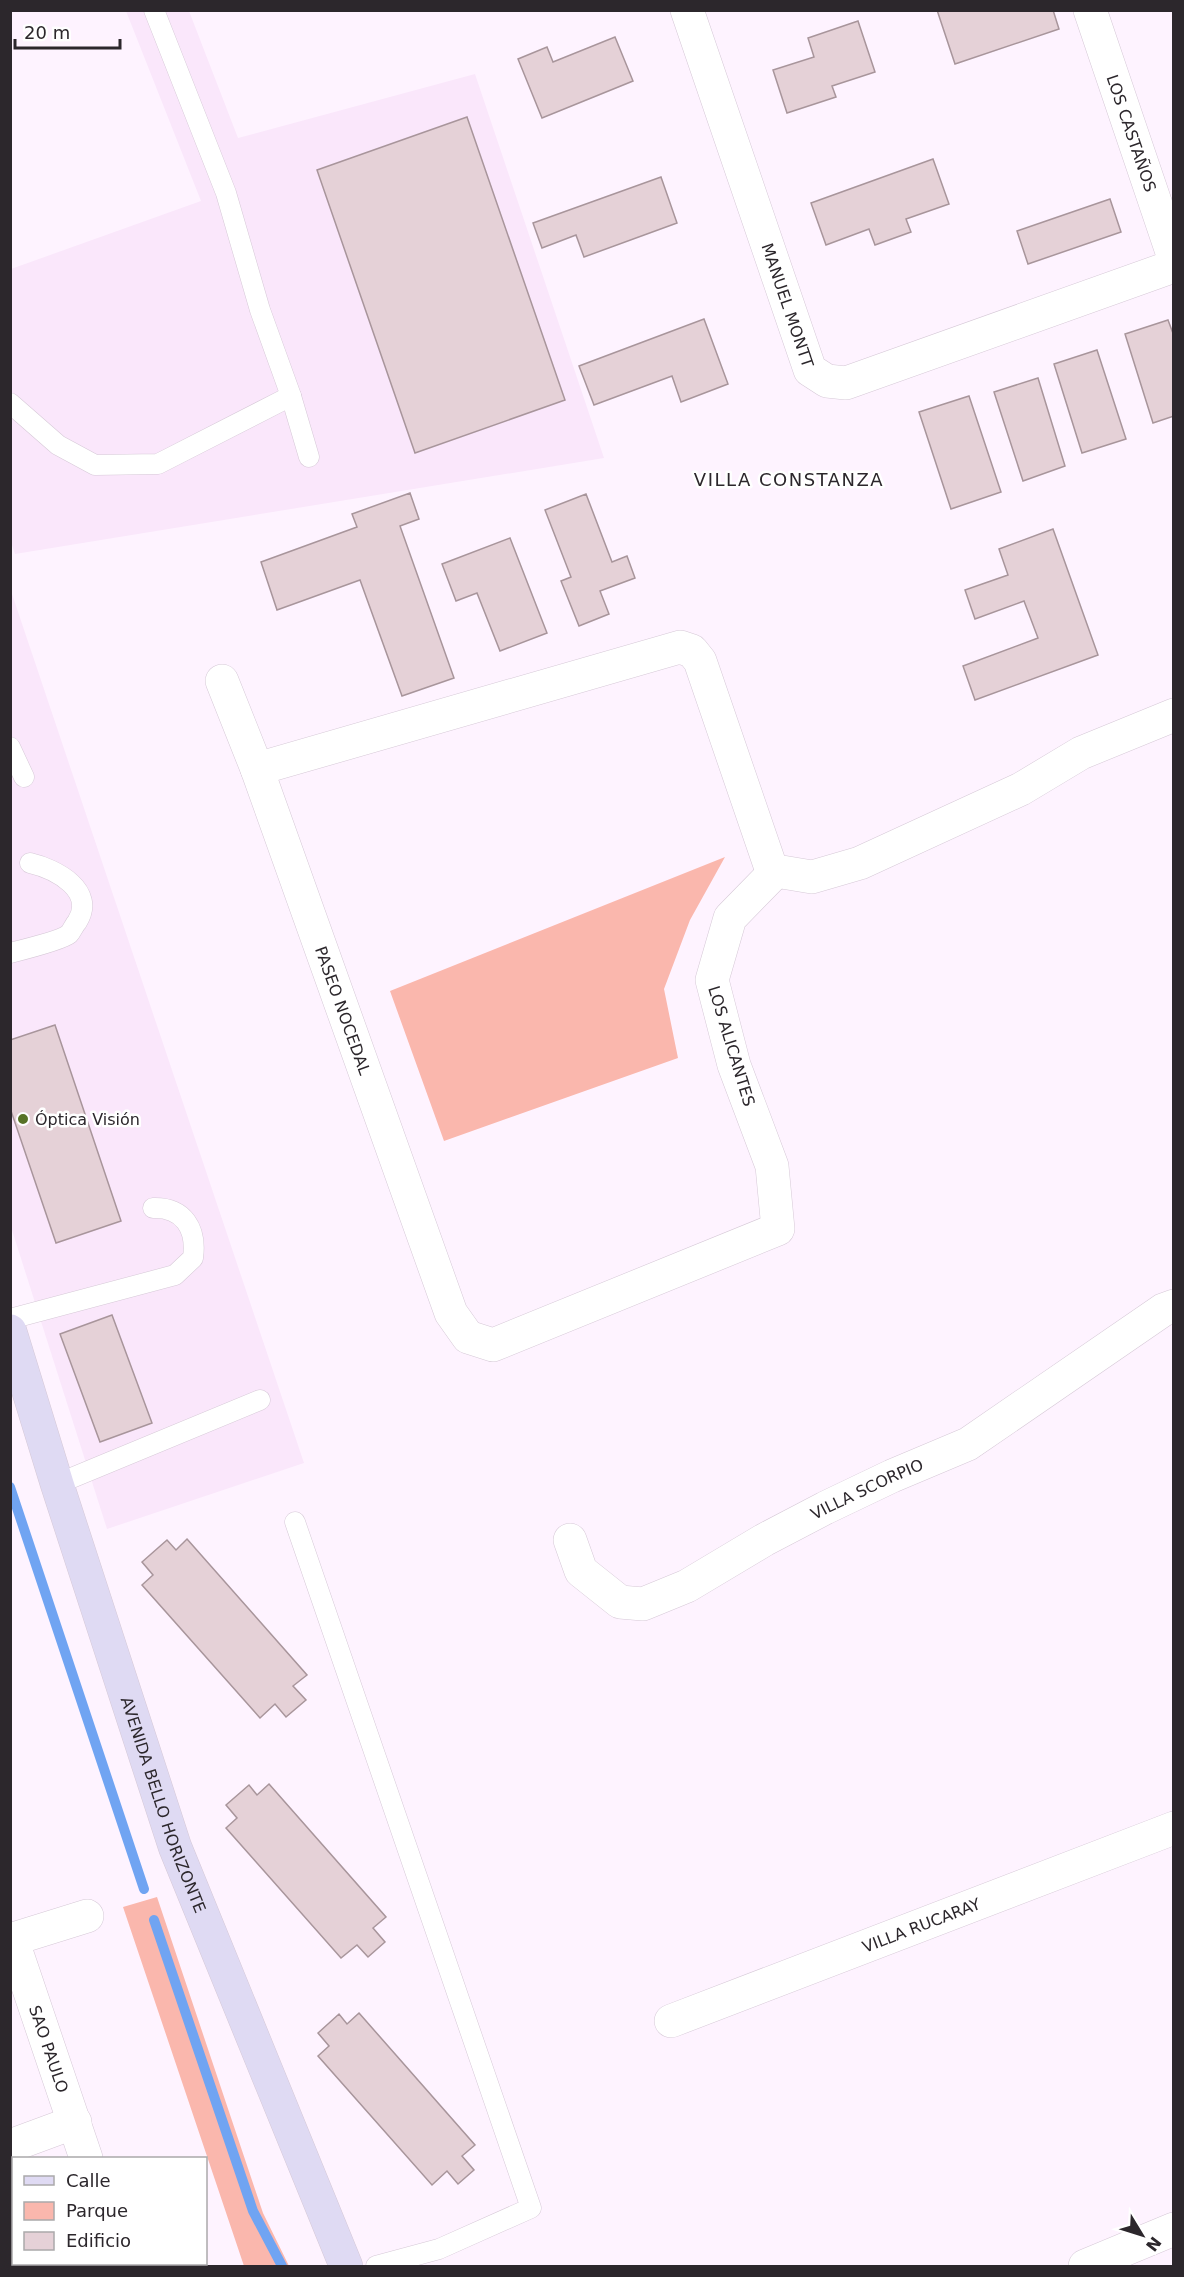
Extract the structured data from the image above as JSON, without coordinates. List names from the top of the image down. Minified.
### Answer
{"streets":{"street":["LOS CASTAÑOS","MANUEL MONTT","PASEO NOCEDAL","LOS ALICANTES","VILLA SCORPIO","AVENIDA BELLO HORIZONTE","VILLA RUCARAY","SAO PAULO"]},"crossings":[["PASEO NOCEDAL","LOS ALICANTES"]],"districts":["VILLA CONSTANZA"],"places":["Óptica Visión"],"legend":["Calle","Parque","Edificio"],"scale_bar":"20 m","north":"bottom right"}
